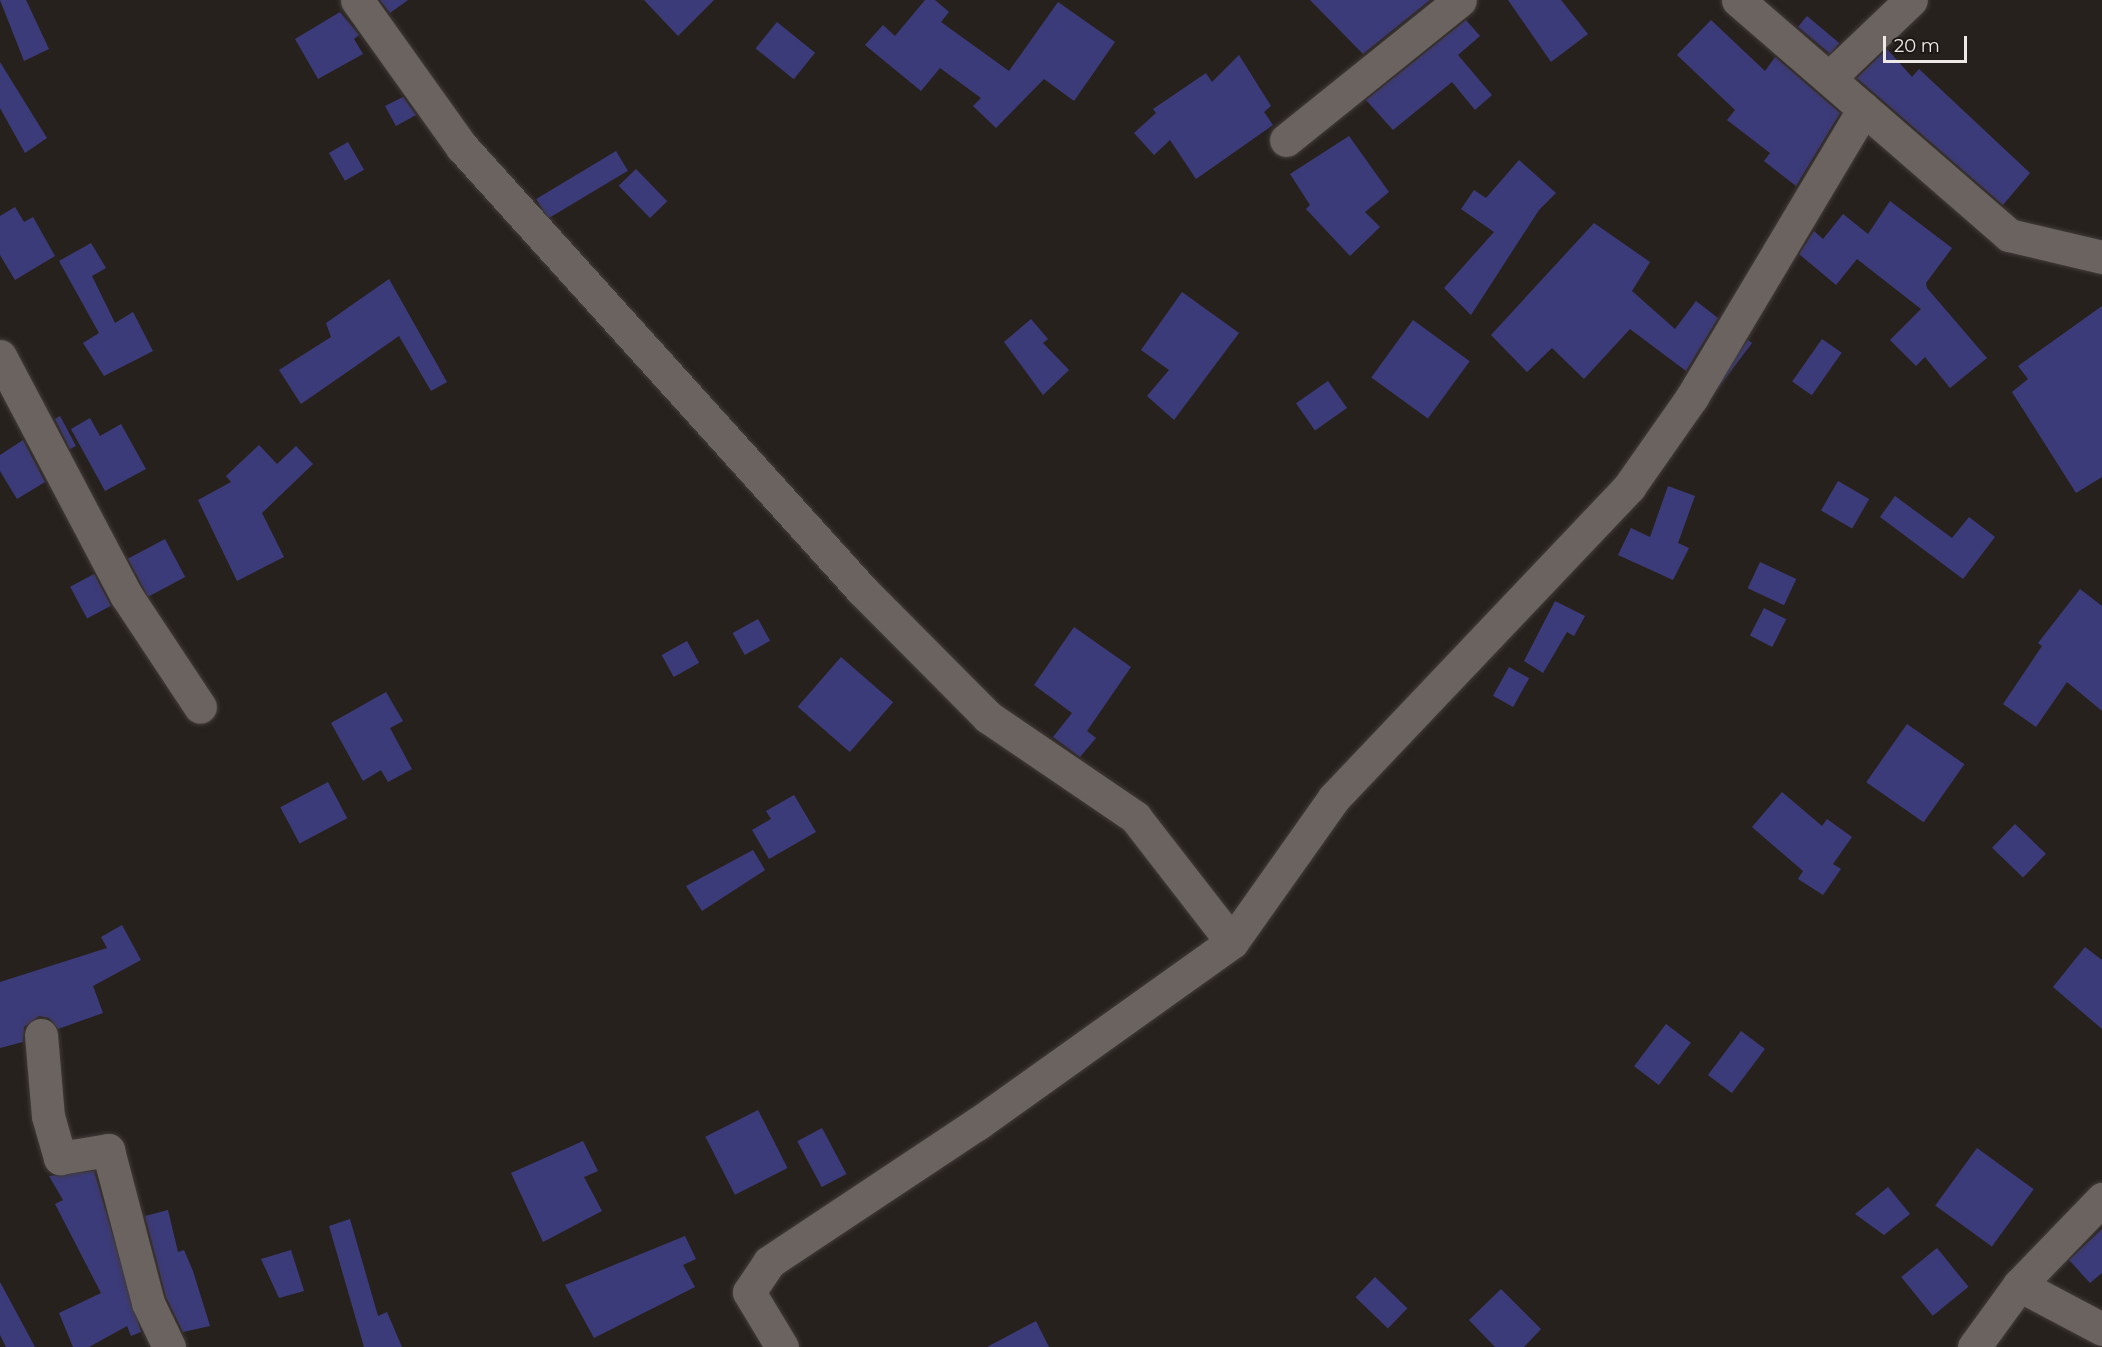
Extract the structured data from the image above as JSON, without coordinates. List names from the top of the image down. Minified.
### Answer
{"scale_bar":"20 m"}
